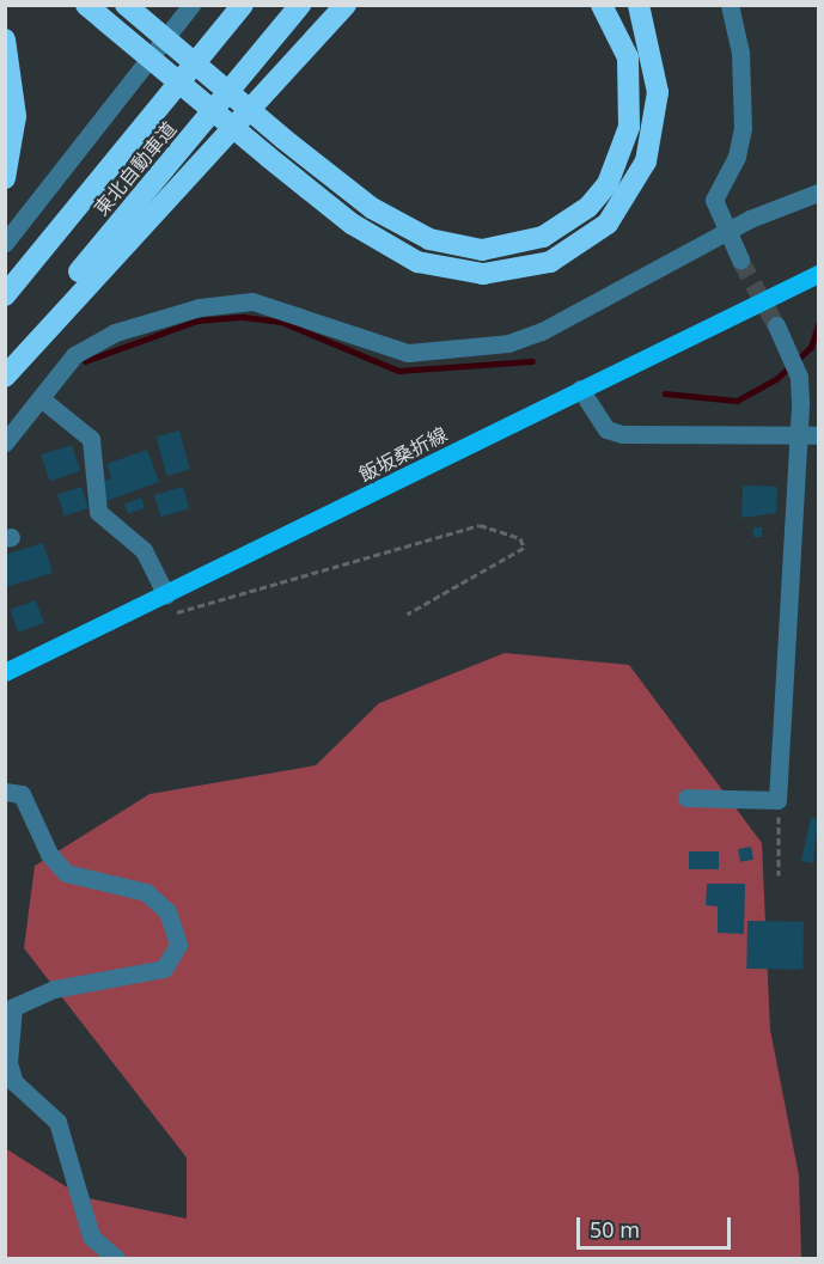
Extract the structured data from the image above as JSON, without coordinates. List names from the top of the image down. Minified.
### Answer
{"streets":{"highway":["東北自動車道"],"main road":["飯坂桑折線"]},"scale_bar":"50 m"}
